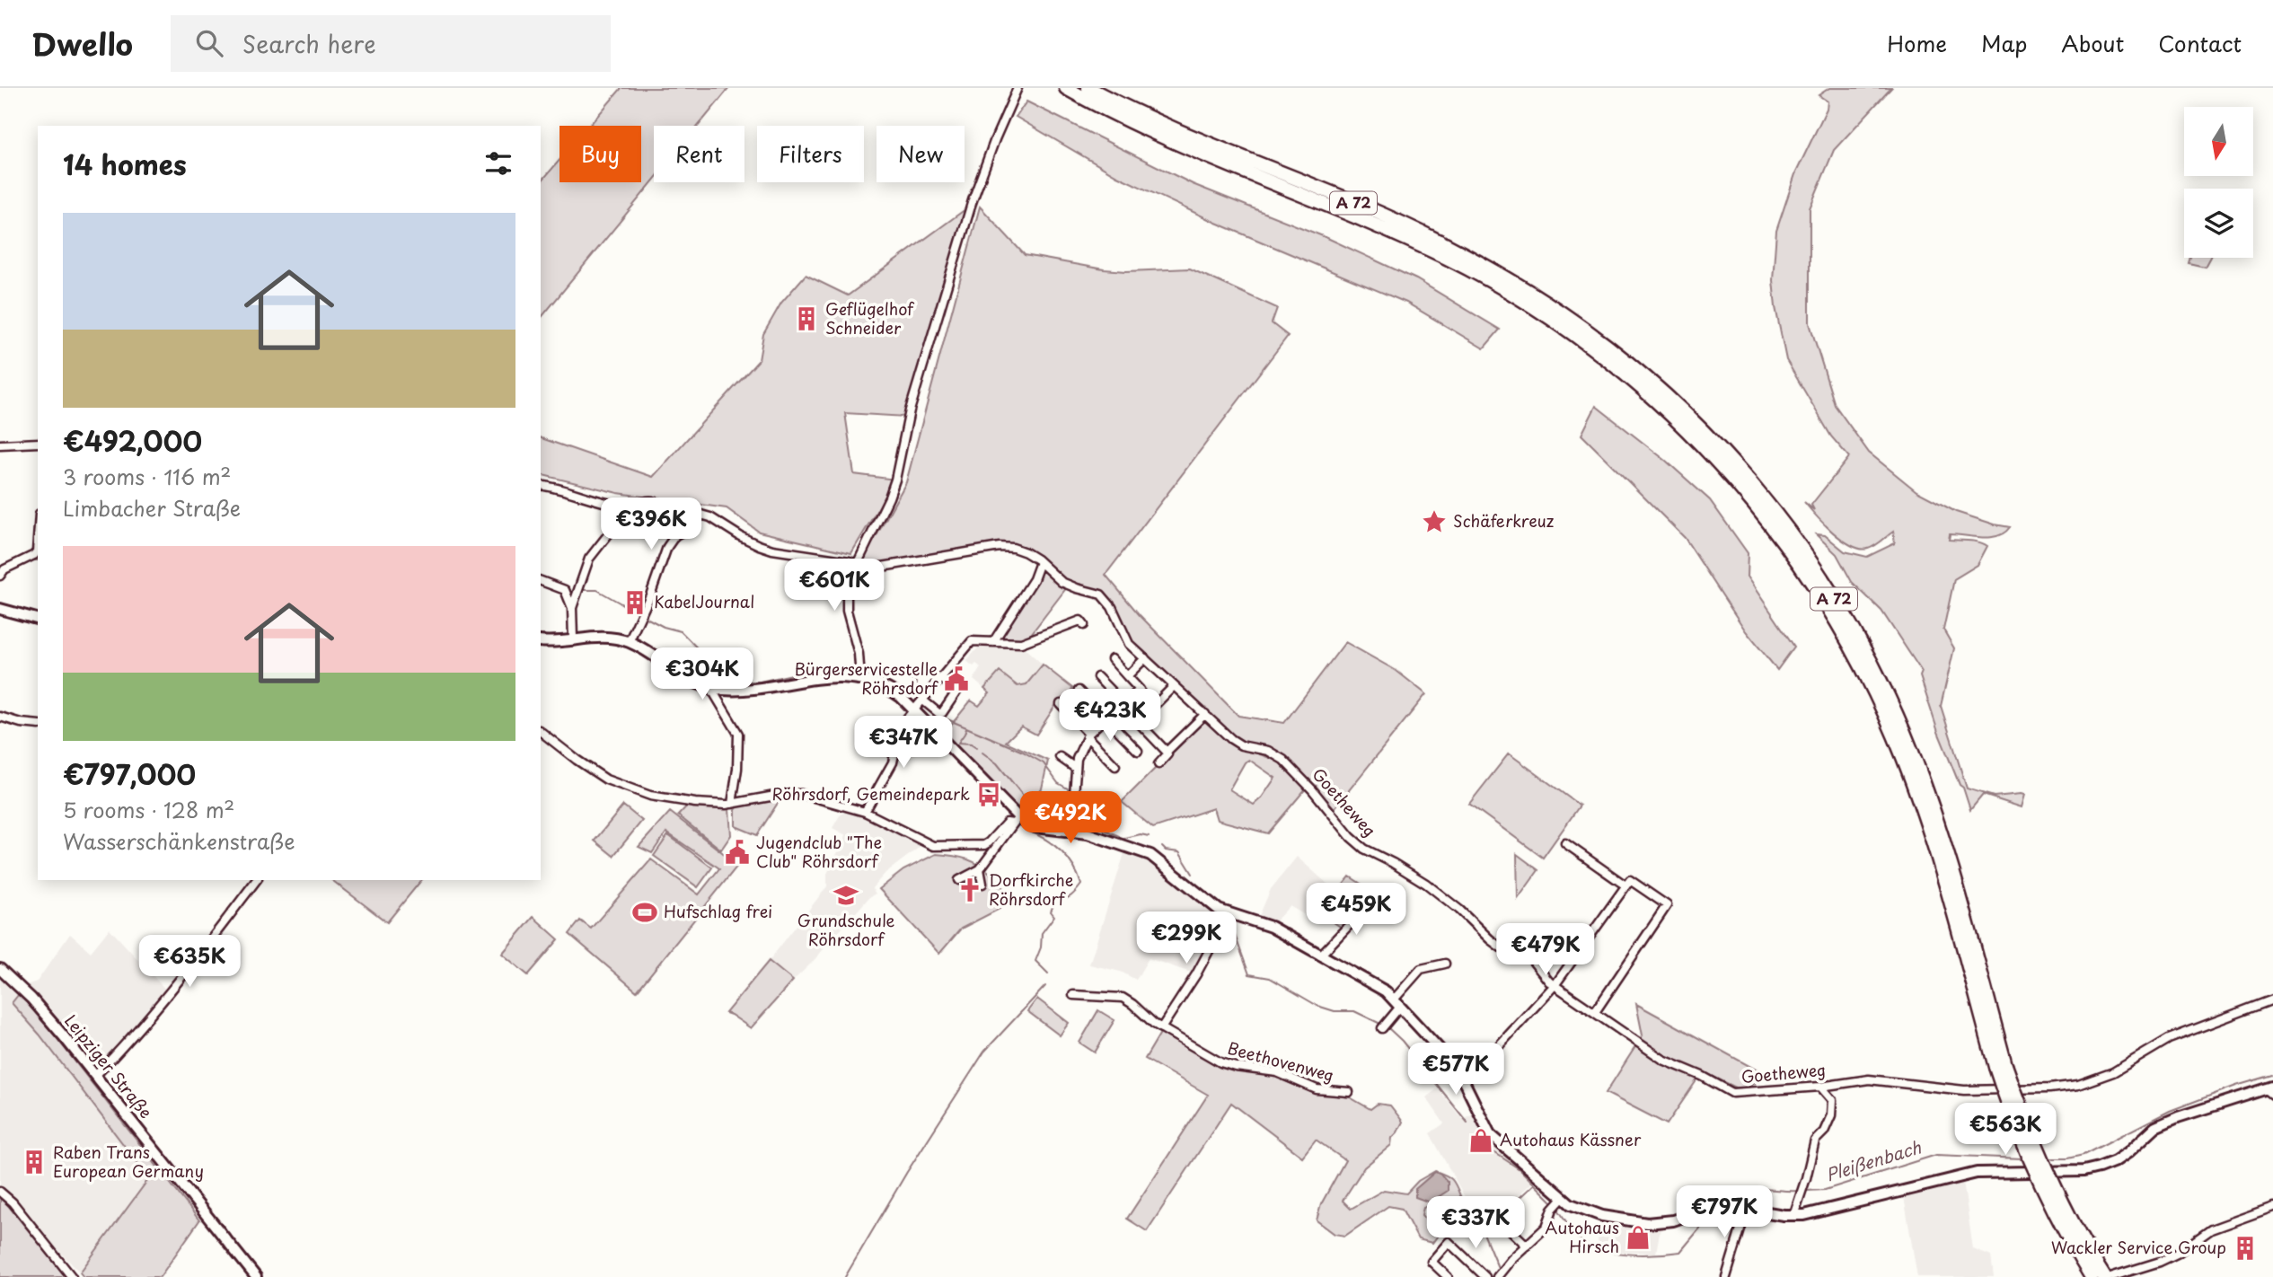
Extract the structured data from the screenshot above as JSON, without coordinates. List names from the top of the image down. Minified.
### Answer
{"streets":{"highway":["A 72"],"street":["Goetheweg","Beethovenweg","Leipziger Straße"]},"water":["Pleißenbach"],"places":{"building":["Geflügelhof Schneider","KabelJournal","Raben Trans European Germany","Wackler Service Group"],"place":["Schäferkreuz"],"public building":["Bürgerservicestelle Röhrsdorf","Jugendclub \"The Club\" Röhrsdorf"],"bus stop":["Röhrsdorf, Gemeindepark"],"church":["Dorfkirche Röhrsdorf"],"school or university":["Grundschule Röhrsdorf"],"sports":["Hufschlag frei"],"shop":["Autohaus Kässner","Autohaus Hirsch"]},"north":"bottom","page":{"header":"Dwello","search":"Search here","nav":["Home","Map","About","Contact"],"chip":["Buy","Rent","Filters","New"],"heading":"14 homes","list":[{"name":"€492,000","note":"3 rooms · 116 m² · Limbacher Straße"},{"name":"€797,000","note":"5 rooms · 128 m² · Wasserschänkenstraße"}],"price":["€396K","€601K","€304K","€423K","€347K","€492K","€459K","€299K","€479K","€635K","€577K","€563K","€797K","€337K"]}}
